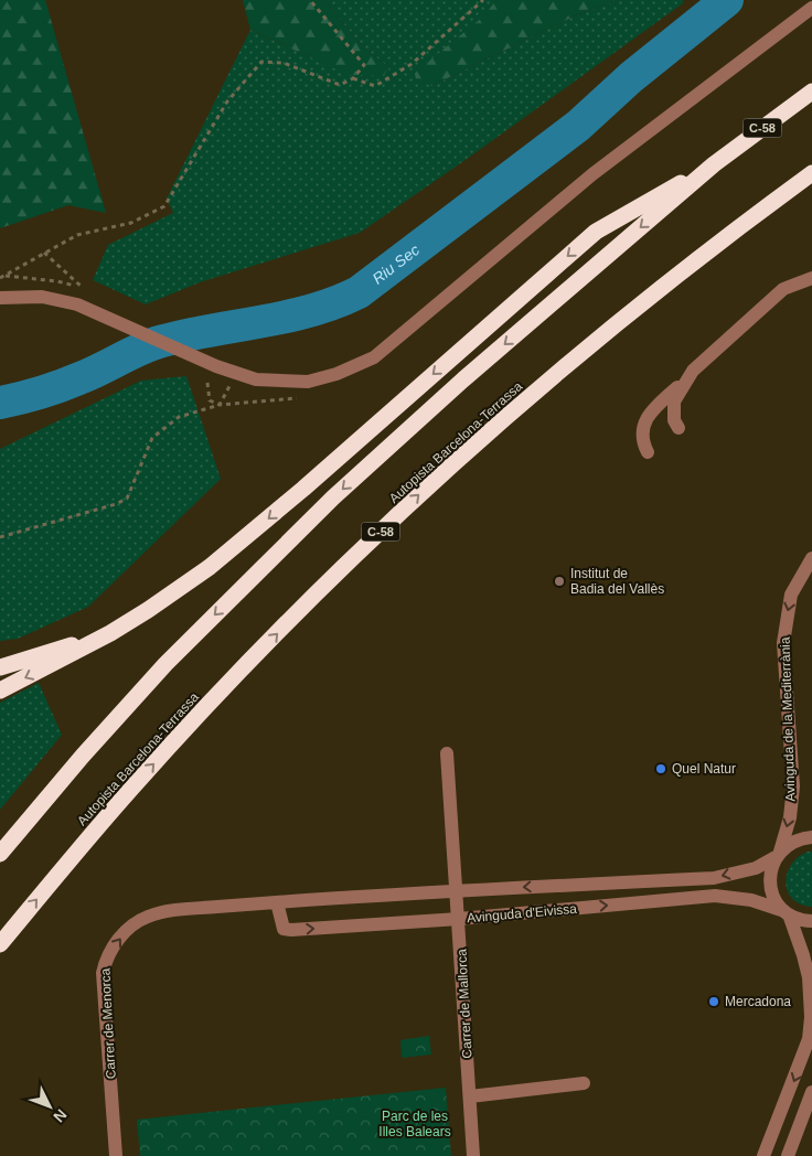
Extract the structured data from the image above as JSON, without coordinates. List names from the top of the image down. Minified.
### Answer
{"streets":{"highway":["C-58","Autopista Barcelona-Terrassa"],"street":["Avinguda de la Mediterrània","Avinguda d'Eivissa","Carrer de Mallorca","Carrer de Menorca"]},"crossings":[["Avinguda de la Mediterrània","Avinguda d'Eivissa"],["Avinguda d'Eivissa","Carrer de Mallorca"],["Avinguda d'Eivissa","Carrer de Menorca"]],"one_way":["Avinguda de la Mediterrània"],"water":["Riu Sec"],"parks":["Parc de les Illes Balears"],"places":["Institut de Badia del Vallès","Quel Natur","Mercadona"],"north":"bottom right"}
